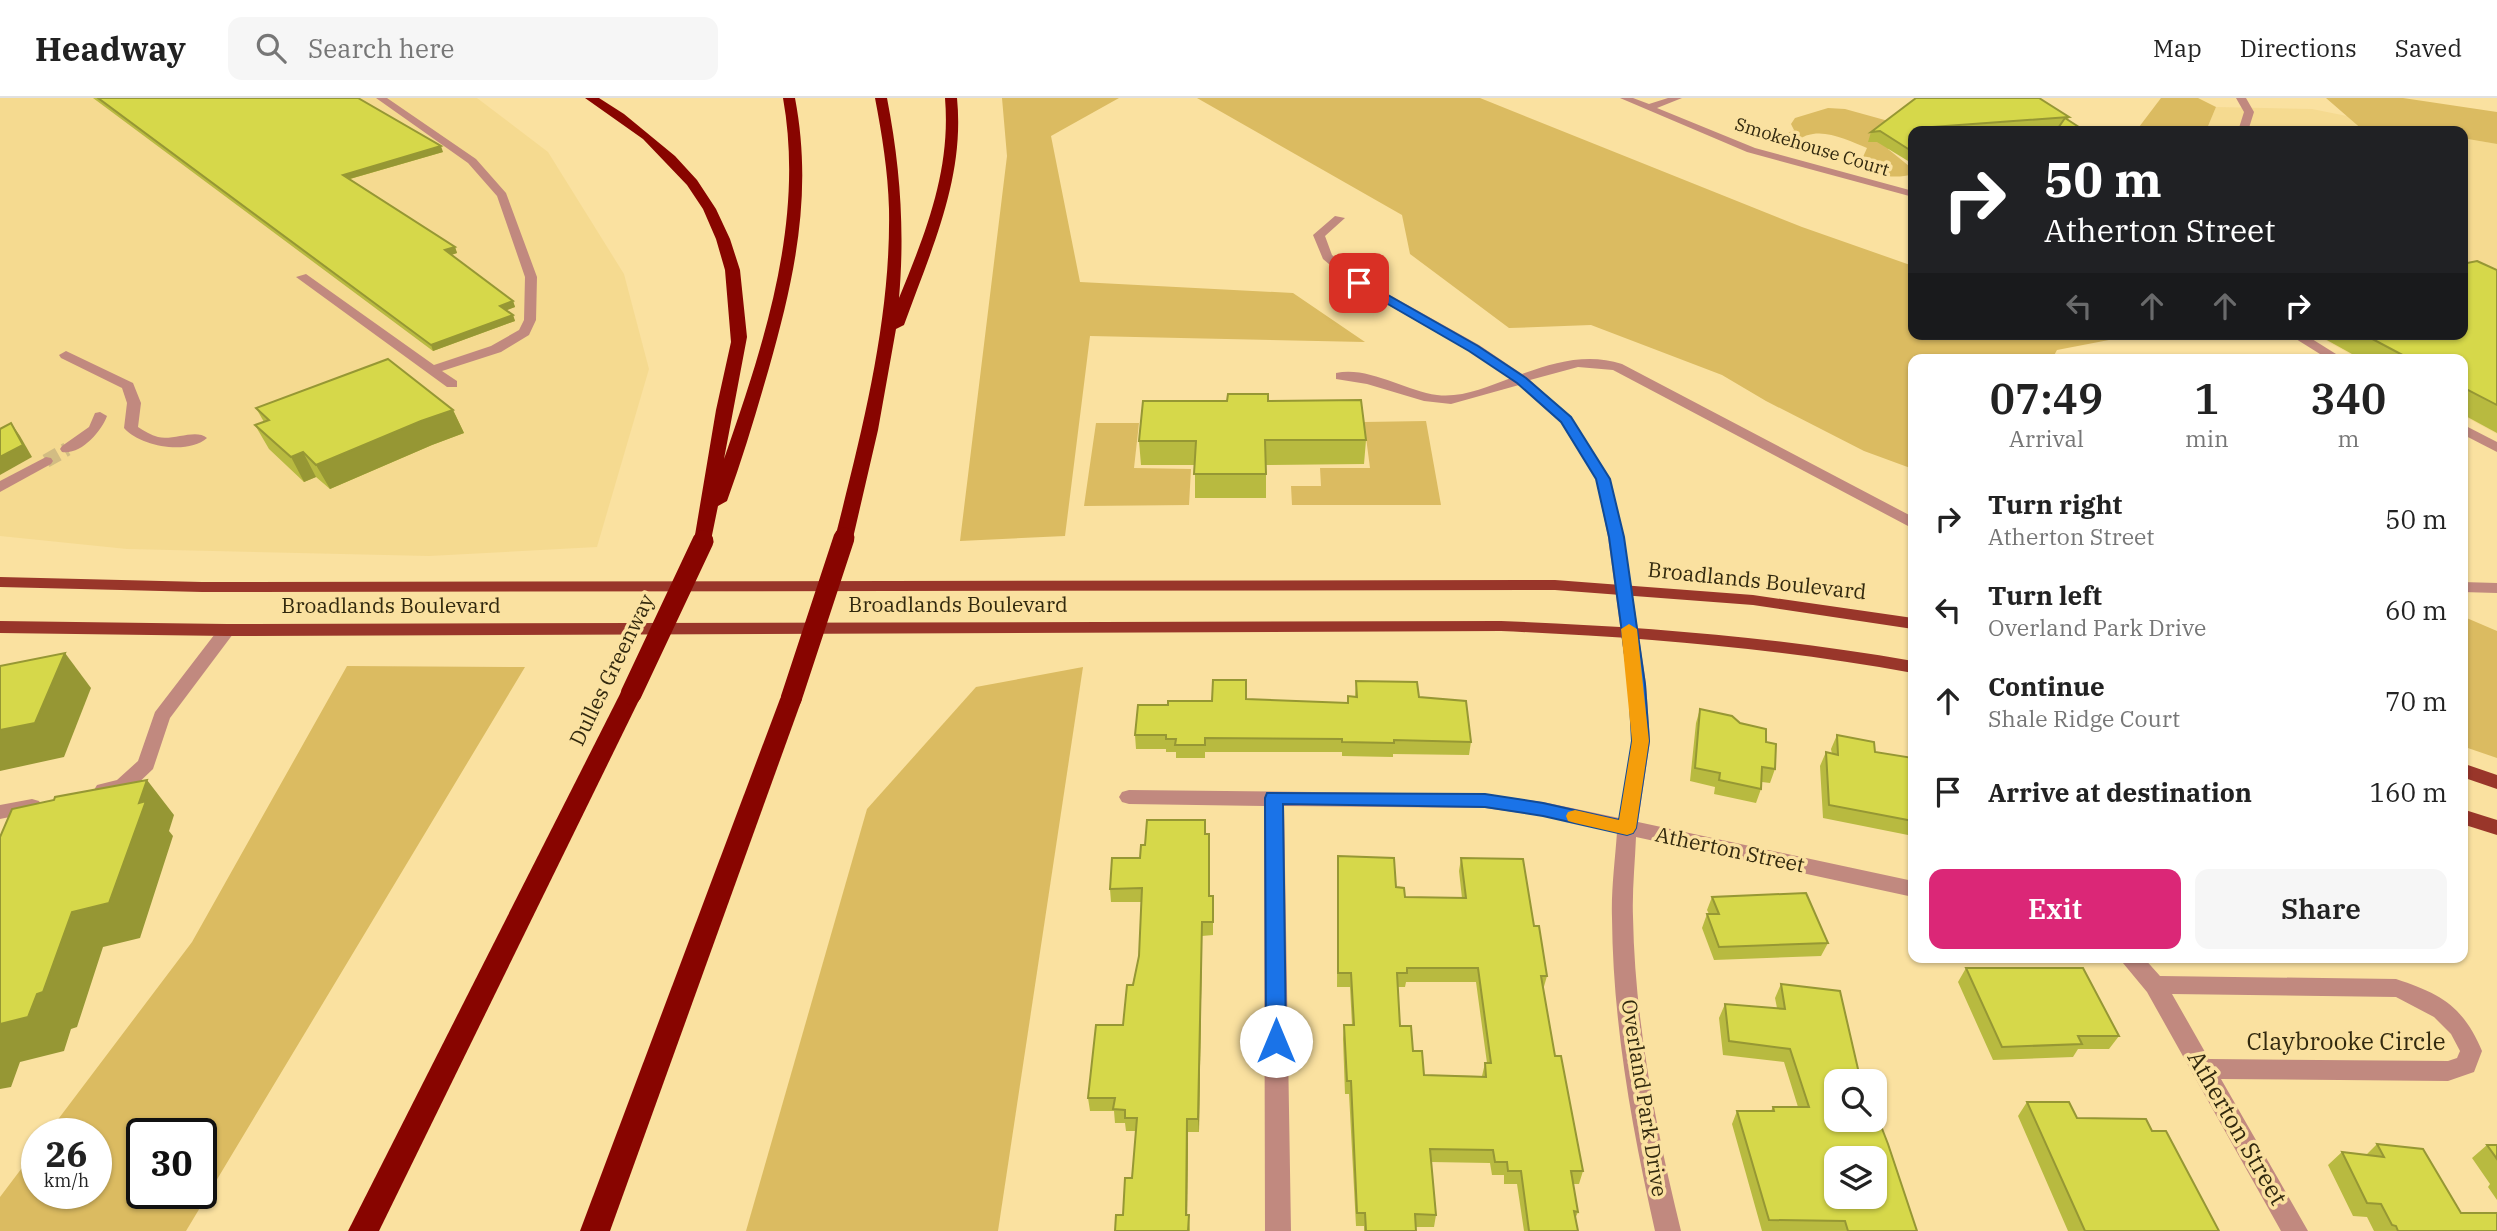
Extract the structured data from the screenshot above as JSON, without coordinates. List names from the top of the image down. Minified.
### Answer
{"streets":{"highway":["Dulles Greenway"],"main road":["Broadlands Boulevard"],"street":["Smokehouse Court","Atherton Street","Claybrooke Circle","Overland Park Drive"]},"crossings":[["Broadlands Boulevard","Overland Park Drive"],["Atherton Street","Claybrooke Circle"],["Atherton Street","Overland Park Drive"]],"page":{"header":"Headway","search":"Search here","nav":["Map","Directions","Saved"],"turn":["50 m","Atherton Street"],"eta":["07:49","Arrival","1","min","340","m"],"list":[{"name":"Turn right","note":"Atherton Street","value":"50 m"},{"name":"Turn left","note":"Overland Park Drive","value":"60 m"},{"name":"Continue","note":"Shale Ridge Court","value":"70 m"},{"name":"Arrive at destination","value":"160 m"}],"buttons":["Exit","Share"],"speed":"26 km/h","limit":"30"}}
